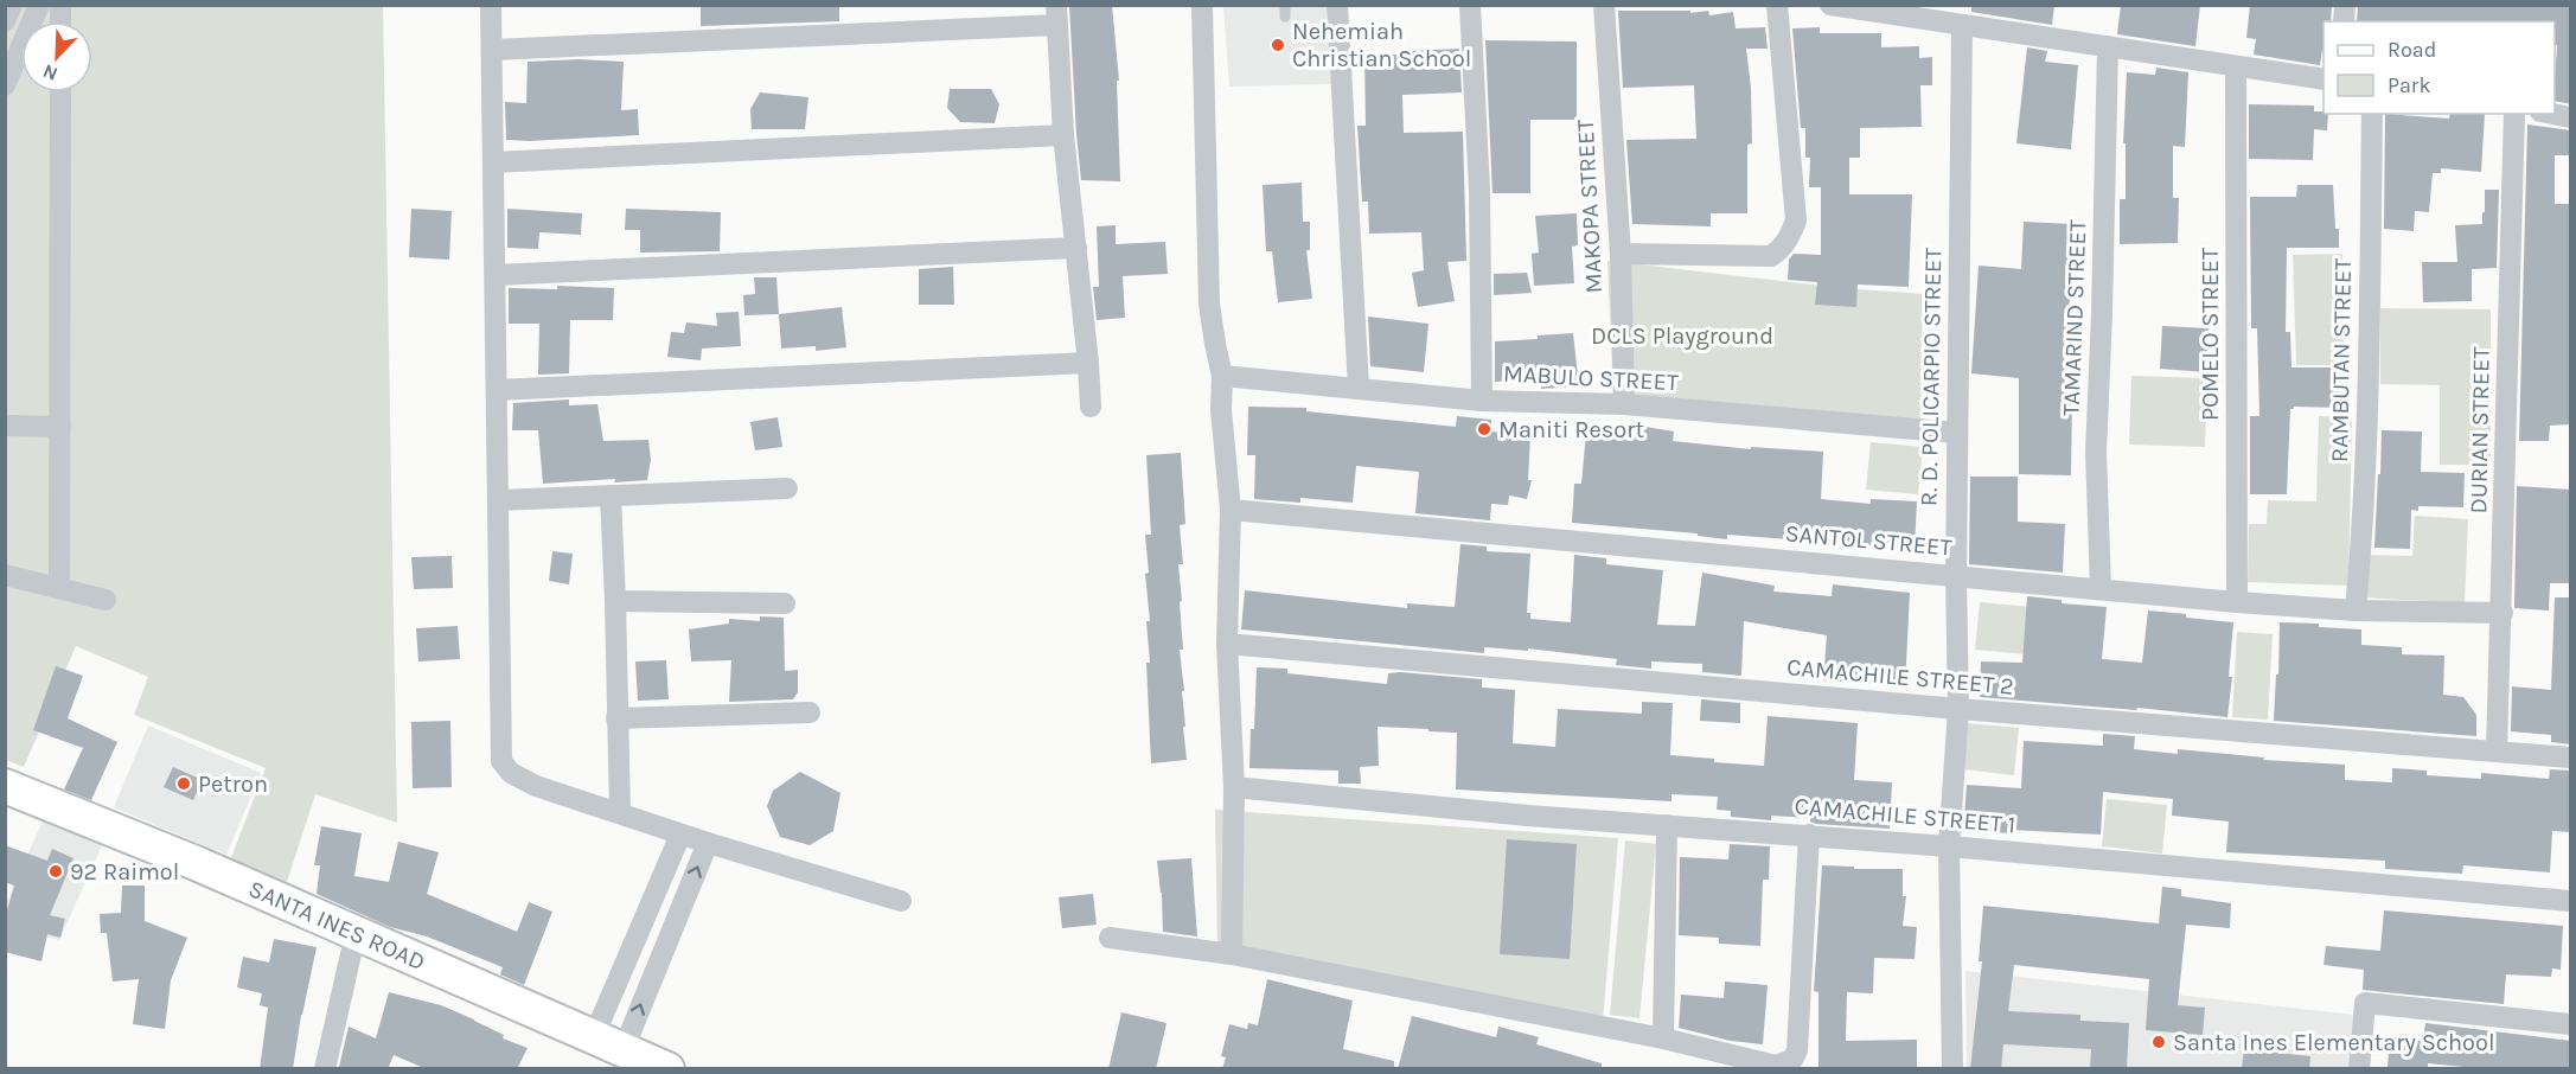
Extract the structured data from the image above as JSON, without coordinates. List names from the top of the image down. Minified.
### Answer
{"streets":{"main road":["SANTA INES ROAD"],"street":["MAKOPA STREET","TAMARIND STREET","POMELO STREET","RAMBUTAN STREET","R. D. POLICARPIO STREET","MABULO STREET","DURIAN STREET","SANTOL STREET","CAMACHILE STREET 2","CAMACHILE STREET 1"]},"crossings":[["MAKOPA STREET","MABULO STREET"],["TAMARIND STREET","SANTOL STREET"],["POMELO STREET","SANTOL STREET"],["RAMBUTAN STREET","SANTOL STREET"],["R. D. POLICARPIO STREET","MABULO STREET"],["R. D. POLICARPIO STREET","SANTOL STREET"],["R. D. POLICARPIO STREET","CAMACHILE STREET 2"],["R. D. POLICARPIO STREET","CAMACHILE STREET 1"],["DURIAN STREET","SANTOL STREET"],["DURIAN STREET","CAMACHILE STREET 2"]],"parks":["DCLS Playground"],"places":["Nehemiah Christian School","Maniti Resort","Petron","92 Raimol","Santa Ines Elementary School"],"legend":["Road","Park"],"north":"bottom left"}
